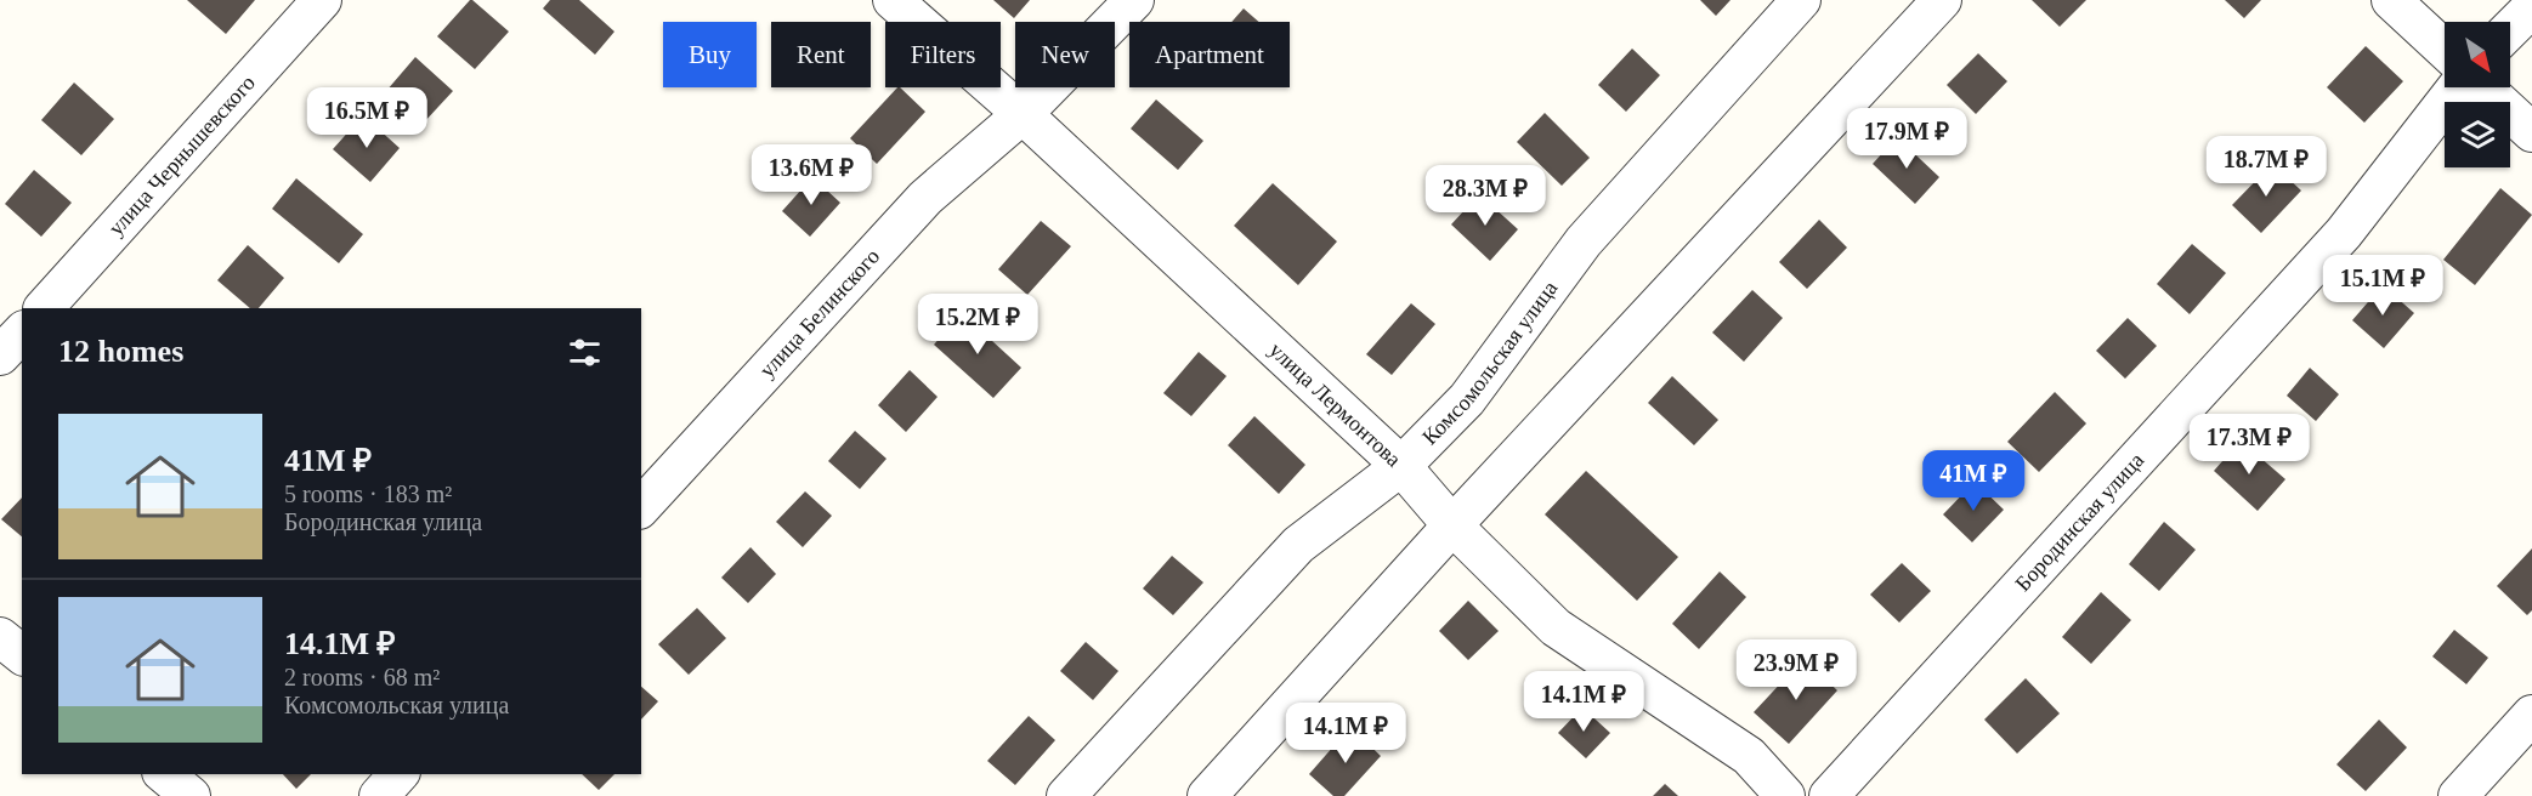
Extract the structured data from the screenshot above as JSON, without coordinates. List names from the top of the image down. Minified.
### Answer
{"streets":{"street":["улица Чернышевского","улица Белинского","Комсомольская улица","улица Лермонтова","Бородинская улица"]},"crossings":[["улица Белинского","улица Лермонтова"],["Комсомольская улица","улица Лермонтова"]],"north":"bottom right","page":{"chip":["Buy","Rent","Filters","New","Apartment"],"price":["16.5M ₽","17.9M ₽","18.7M ₽","13.6M ₽","28.3M ₽","15.1M ₽","15.2M ₽","17.3M ₽","41M ₽","23.9M ₽","14.1M ₽","14.1M ₽"],"heading":"12 homes","list":[{"name":"41M ₽","note":"5 rooms · 183 m² · Бородинская улица"},{"name":"14.1M ₽","note":"2 rooms · 68 m² · Комсомольская улица"}]}}
